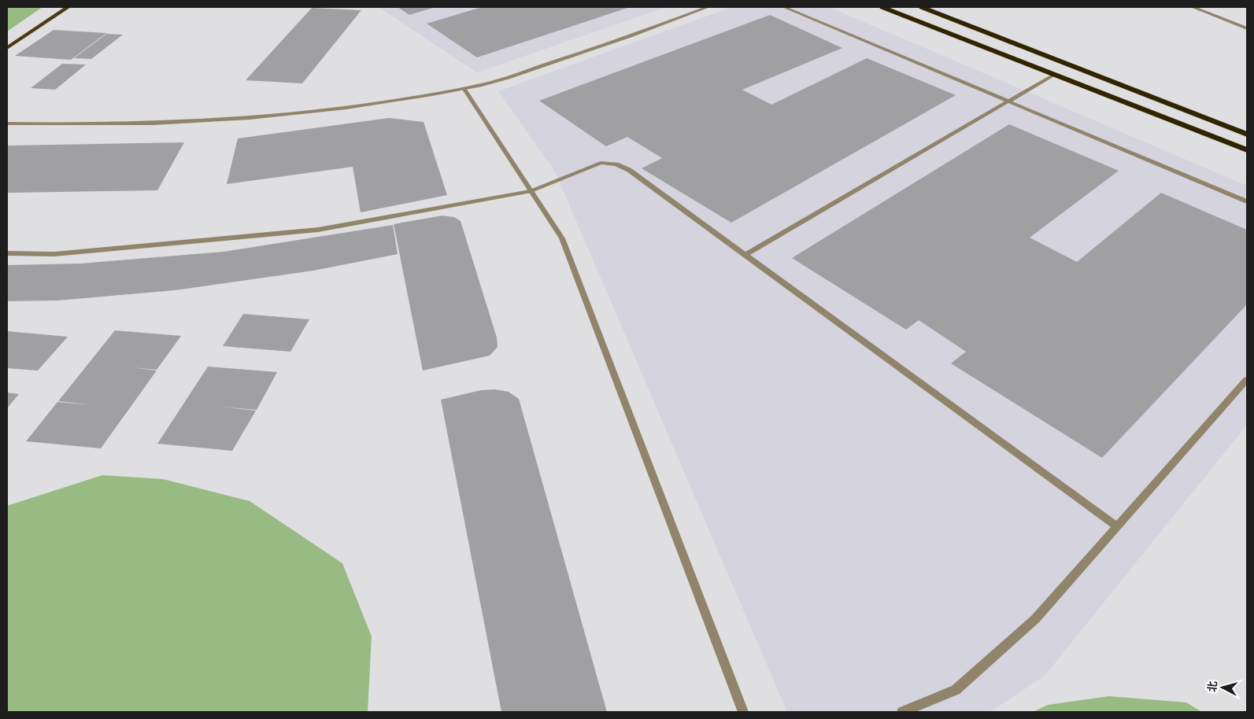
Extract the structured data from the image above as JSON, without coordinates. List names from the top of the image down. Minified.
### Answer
{"north":"left"}
